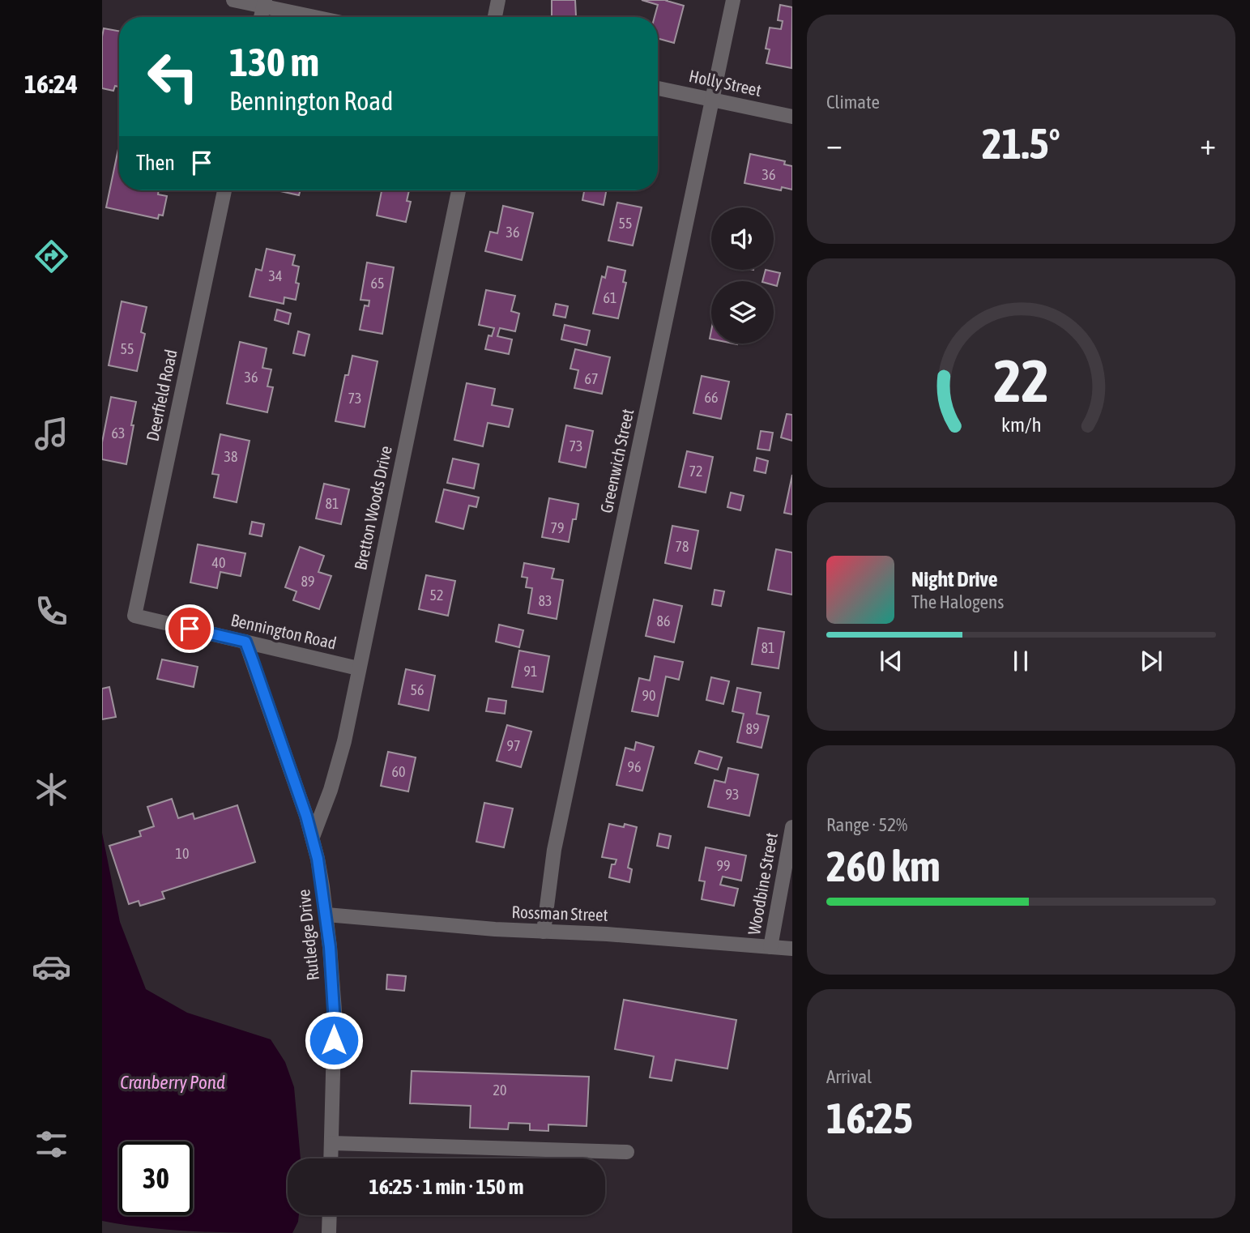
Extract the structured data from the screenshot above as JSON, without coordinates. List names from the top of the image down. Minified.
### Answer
{"streets":{"street":["Holly Street","Deerfield Road","Greenwich Street","Bretton Woods Drive","Bennington Road","Woodbine Street","Rossman Street","Rutledge Drive"]},"crossings":[["Holly Street","Greenwich Street"],["Deerfield Road","Bennington Road"],["Greenwich Street","Rossman Street"],["Bretton Woods Drive","Bennington Road"],["Bretton Woods Drive","Rutledge Drive"],["Bennington Road","Rutledge Drive"],["Woodbine Street","Rossman Street"],["Rossman Street","Rutledge Drive"]],"water":["Cranberry Pond"],"house_numbers":["36","55","36","34","65","61","55","36","67","66","73","63","73","38","72","81","79","78","40","89","52","83","86","81","91","56","90","89","97","96","60","93","10","99","20"],"page":{"tabs":"16:24","tile":["Climate",["Range · 52%","260 km"],["Arrival","16:25"]],"turn":["130 m","Bennington Road"],"heat":["−","21.5°","+"],"then":"Then","song":["Night Drive","The Halogens"],"limit":"30","trip":"16:25 · 1 min · 150 m","gauge":["22","km/h"]}}
